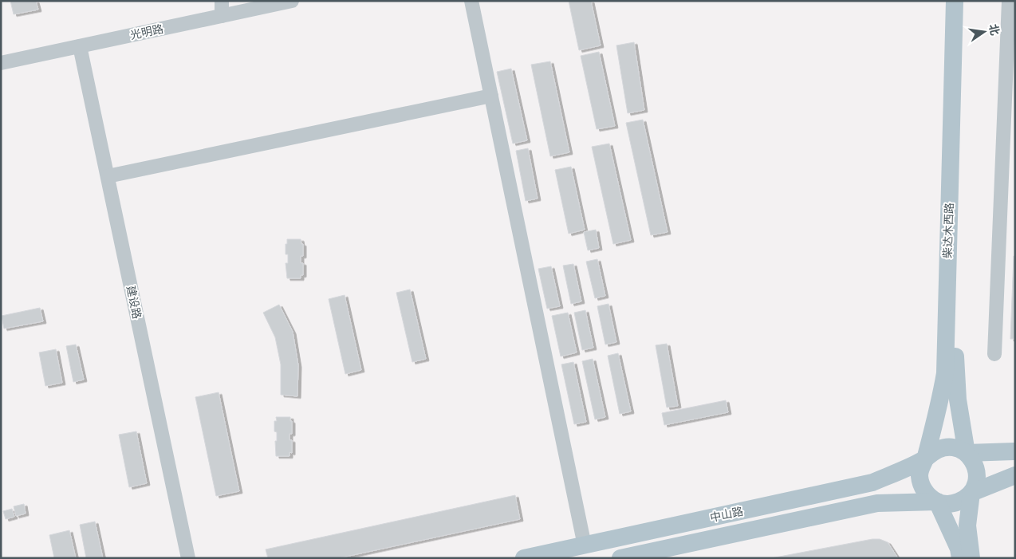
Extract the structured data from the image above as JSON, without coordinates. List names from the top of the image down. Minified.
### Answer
{"streets":{"main road":["柴达木西路","中山路"],"street":["光明路","建设路"]},"crossings":[["光明路","建设路"],["柴达木西路","中山路"]],"north":"right"}
